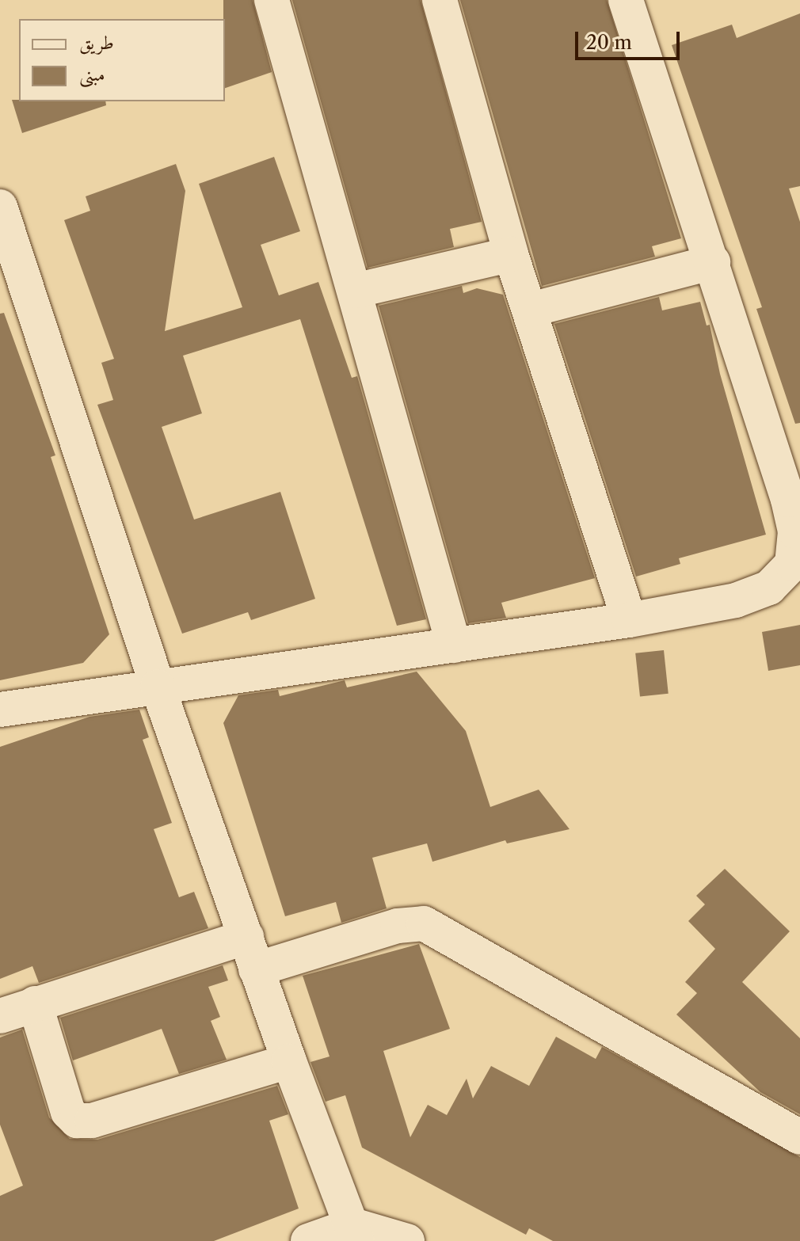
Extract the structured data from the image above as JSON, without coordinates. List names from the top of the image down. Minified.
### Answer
{"legend":["طريق","مبنى"],"scale_bar":"20 m"}
